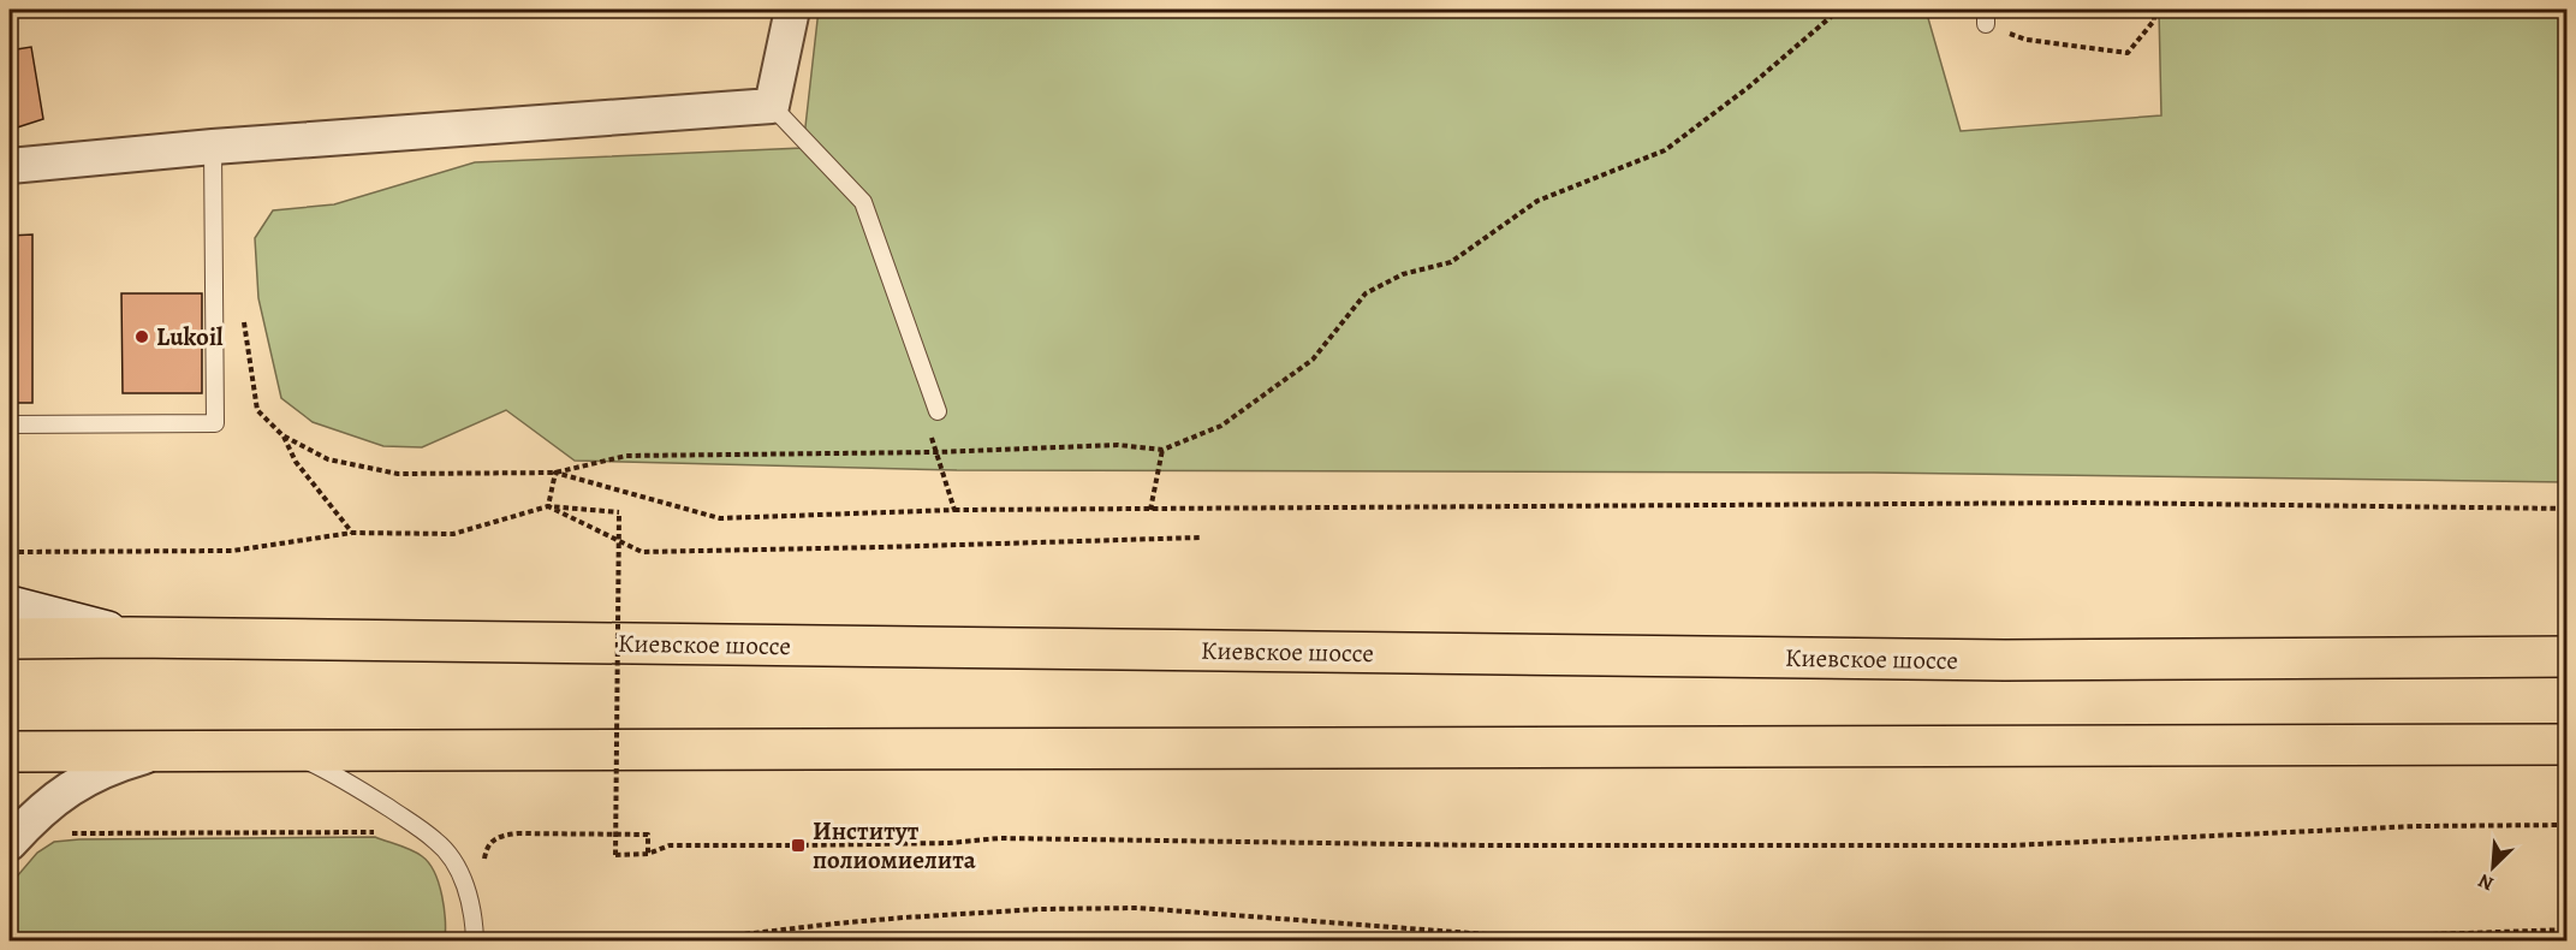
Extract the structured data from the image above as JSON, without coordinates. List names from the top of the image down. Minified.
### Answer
{"streets":{"highway":["Киевское шоссе"]},"places":{"other":["Lukoil"],"transit":["Институт полиомиелита"]},"north":"bottom left"}
